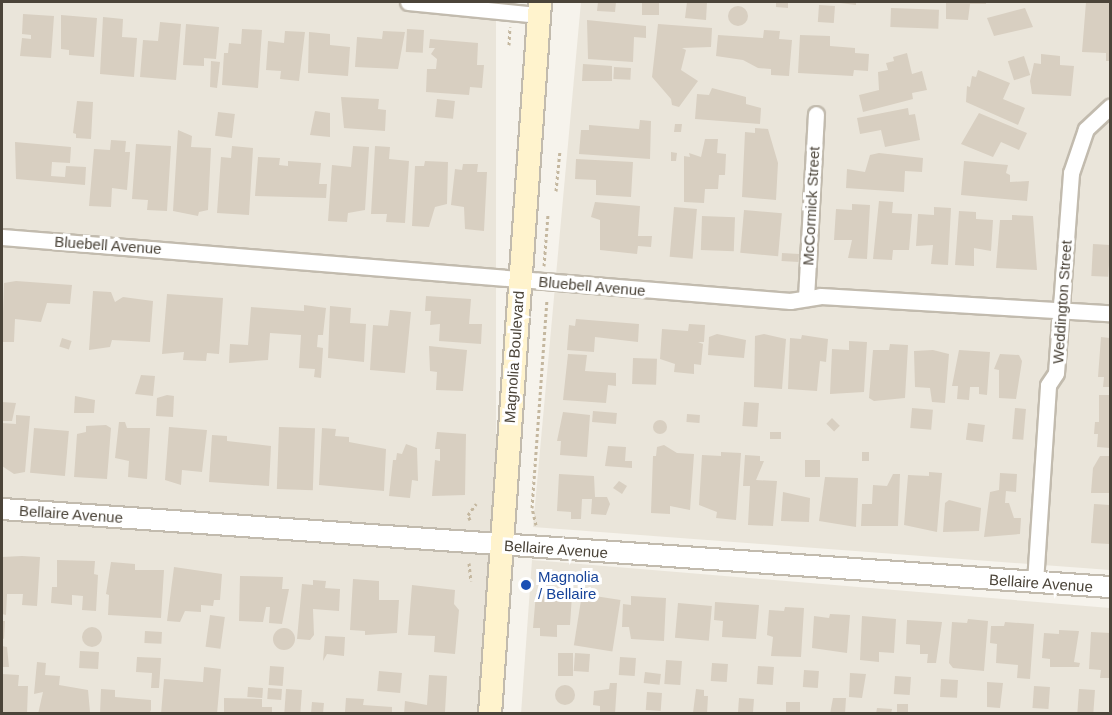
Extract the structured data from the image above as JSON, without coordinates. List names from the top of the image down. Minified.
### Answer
{"streets":{"main road":["Magnolia Boulevard"],"street":["McCormick Street","Bluebell Avenue","Weddington Street","Bellaire Avenue"]},"crossings":[["McCormick Street","Bluebell Avenue"],["Bluebell Avenue","Weddington Street"],["Bluebell Avenue","Magnolia Boulevard"],["Weddington Street","Bellaire Avenue"],["Magnolia Boulevard","Bellaire Avenue"]],"places":["Magnolia / Bellaire"]}
